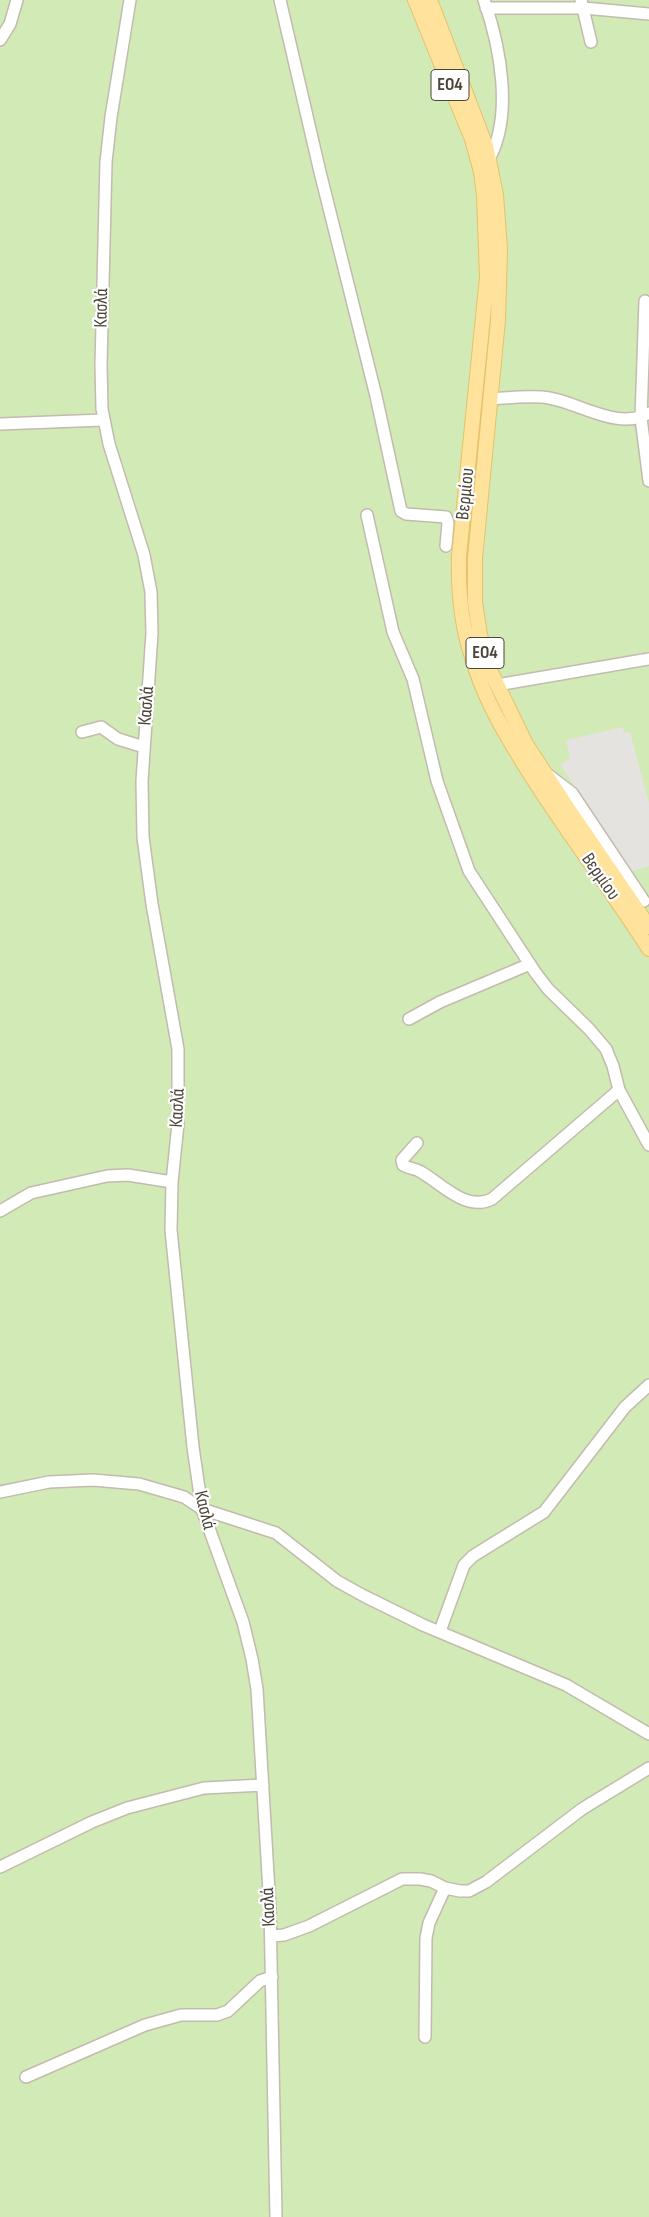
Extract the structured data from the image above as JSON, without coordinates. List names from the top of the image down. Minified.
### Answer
{"streets":{"main road":["ΕΟ4","Βερμίου"],"street":["Κασλά"]}}
